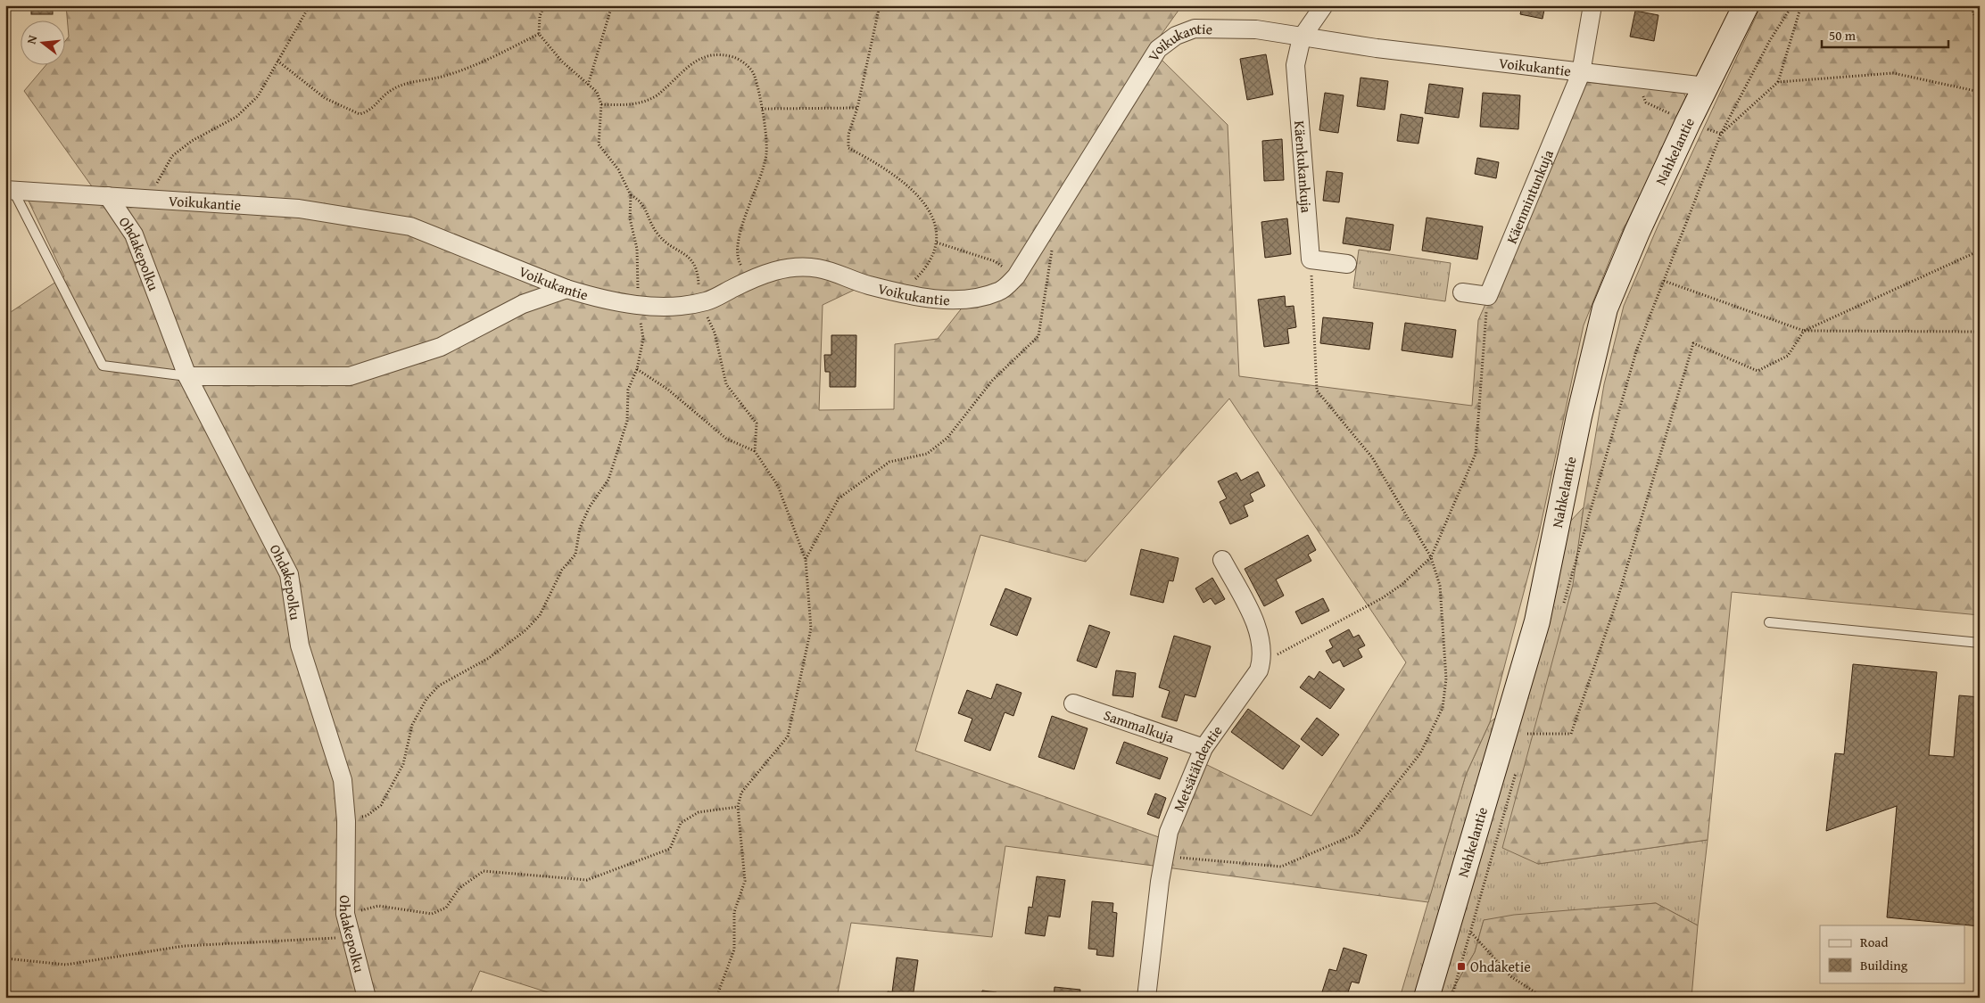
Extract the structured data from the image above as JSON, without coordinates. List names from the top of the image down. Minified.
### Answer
{"streets":{"main road":["Nahkelantie"],"street":["Voikukantie","Käenkukankuja","Käenmintunkuja","Ohdakepolku","Sammalkuja","Metsätähdentie"]},"crossings":[["Voikukantie","Nahkelantie"],["Voikukantie","Käenkukankuja"],["Voikukantie","Käenmintunkuja"],["Voikukantie","Ohdakepolku"],["Sammalkuja","Metsätähdentie"]],"places":{"transit":["Ohdaketie"]},"legend":["Road","Building"],"scale_bar":"50 m","north":"left"}
